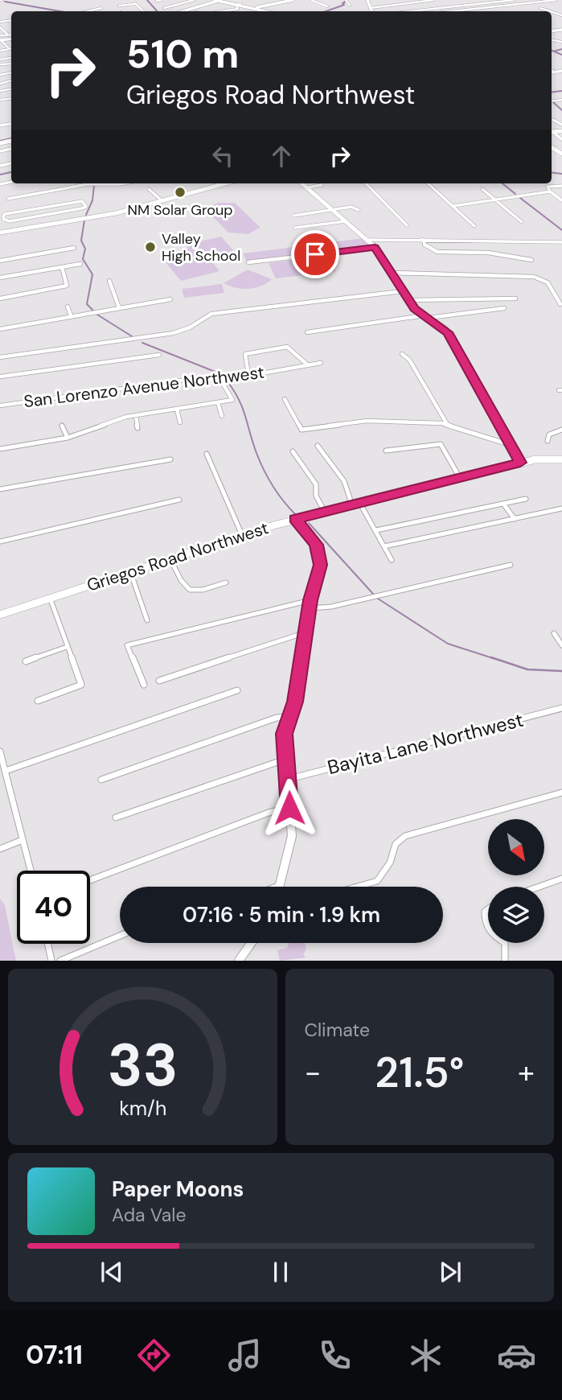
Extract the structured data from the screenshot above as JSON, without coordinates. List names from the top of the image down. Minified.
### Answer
{"streets":{"street":["San Lorenzo Avenue Northwest","Griegos Road Northwest","Bayita Lane Northwest"]},"places":["NM Solar Group","Valley High School"],"north":"bottom right","page":{"turn":["510 m","Griegos Road Northwest"],"limit":"40","trip":"07:16 · 5 min · 1.9 km","tile":"Climate","heat":["−","21.5°","+"],"song":["Paper Moons","Ada Vale"],"tabs":"07:11","gauge":["33","km/h"]}}
